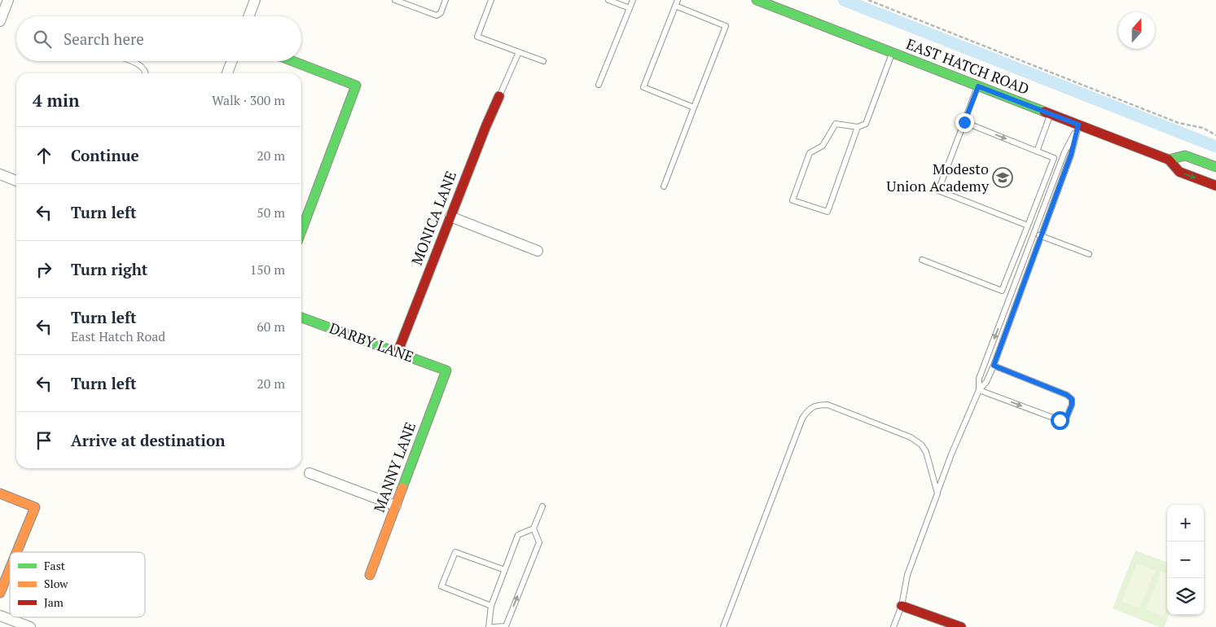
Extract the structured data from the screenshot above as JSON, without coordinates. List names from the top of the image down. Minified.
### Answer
{"streets":{"street":["EAST HATCH ROAD","MONICA LANE","DARBY LANE","MANNY LANE"]},"crossings":[["MONICA LANE","DARBY LANE"],["DARBY LANE","MANNY LANE"]],"places":{"school or university":["Modesto Union Academy"]},"legend":["Fast","Slow","Jam"],"north":"top","page":{"search":"Search here","heading":["4 min","Walk · 300 m"],"list":[["Continue","20 m"],["Turn left","50 m"],["Turn right","150 m"],["Turn left","East Hatch Road","60 m"],["Turn left","20 m"],"Arrive at destination"],"map_buttons":["+","−"]}}
